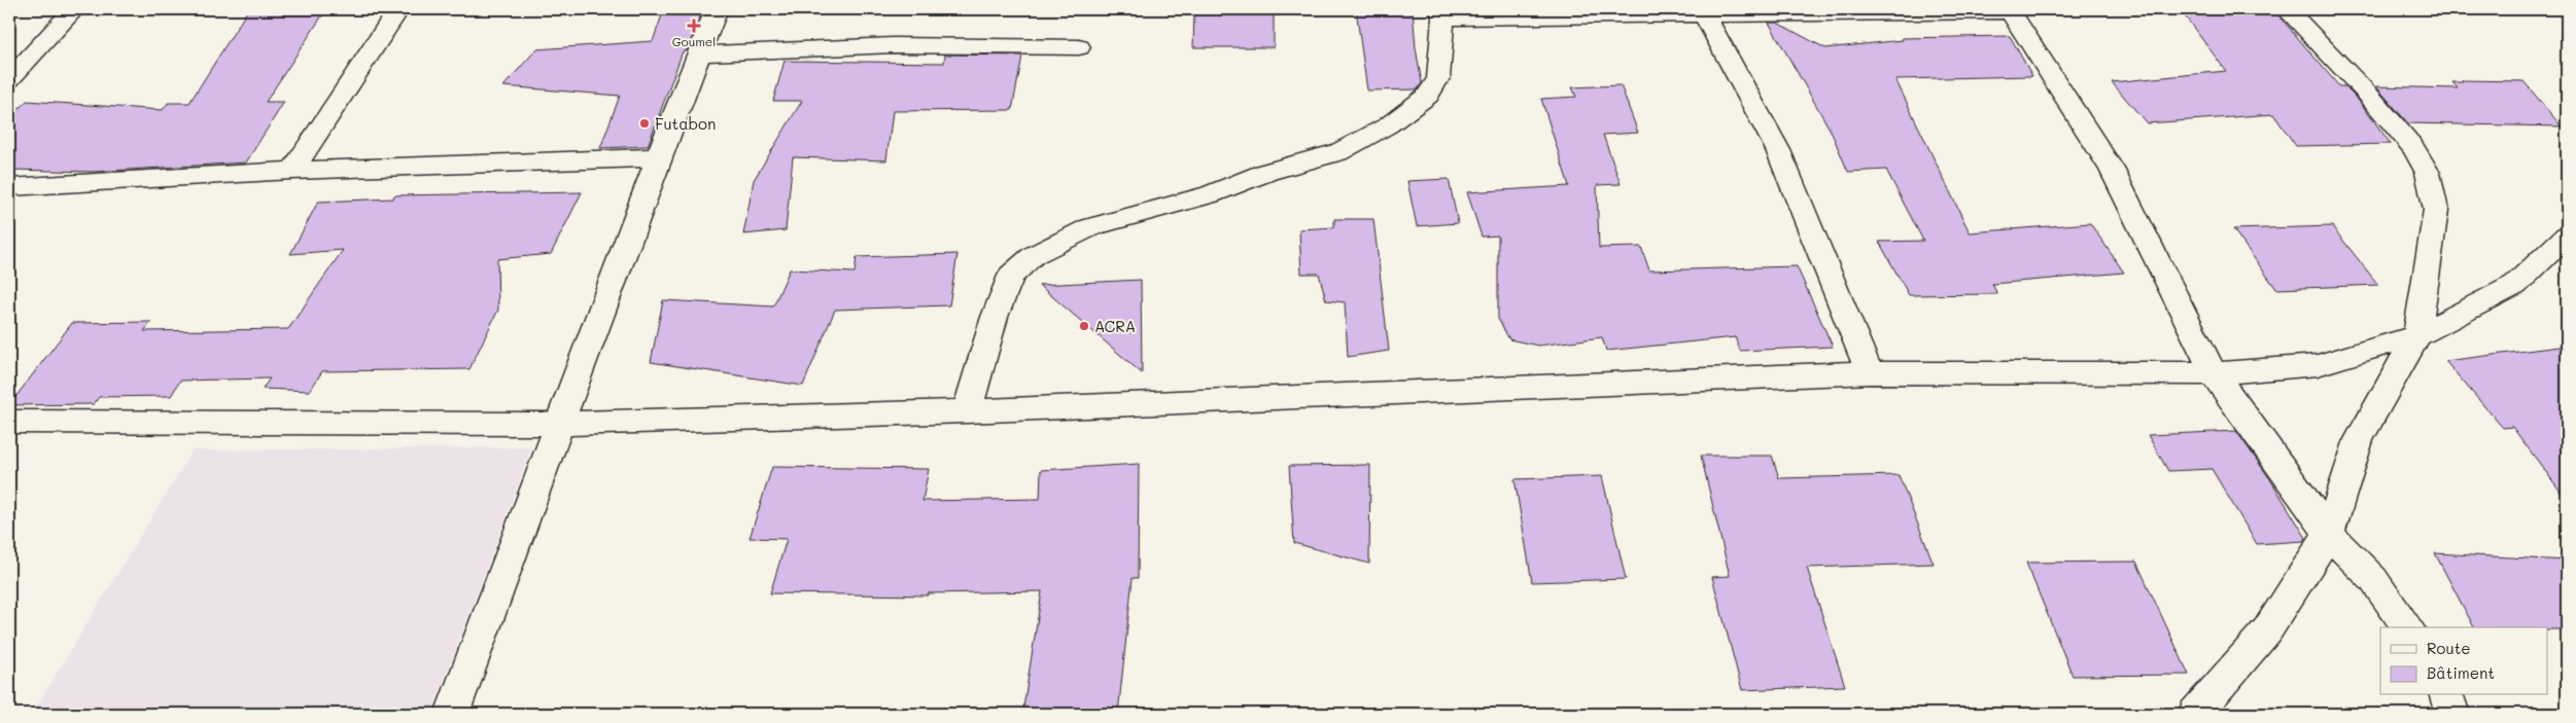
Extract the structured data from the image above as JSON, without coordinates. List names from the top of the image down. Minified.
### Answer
{"places":{"health":["Goumel"],"other":["Futabon","ACRA"]},"legend":["Route","Bâtiment"]}
